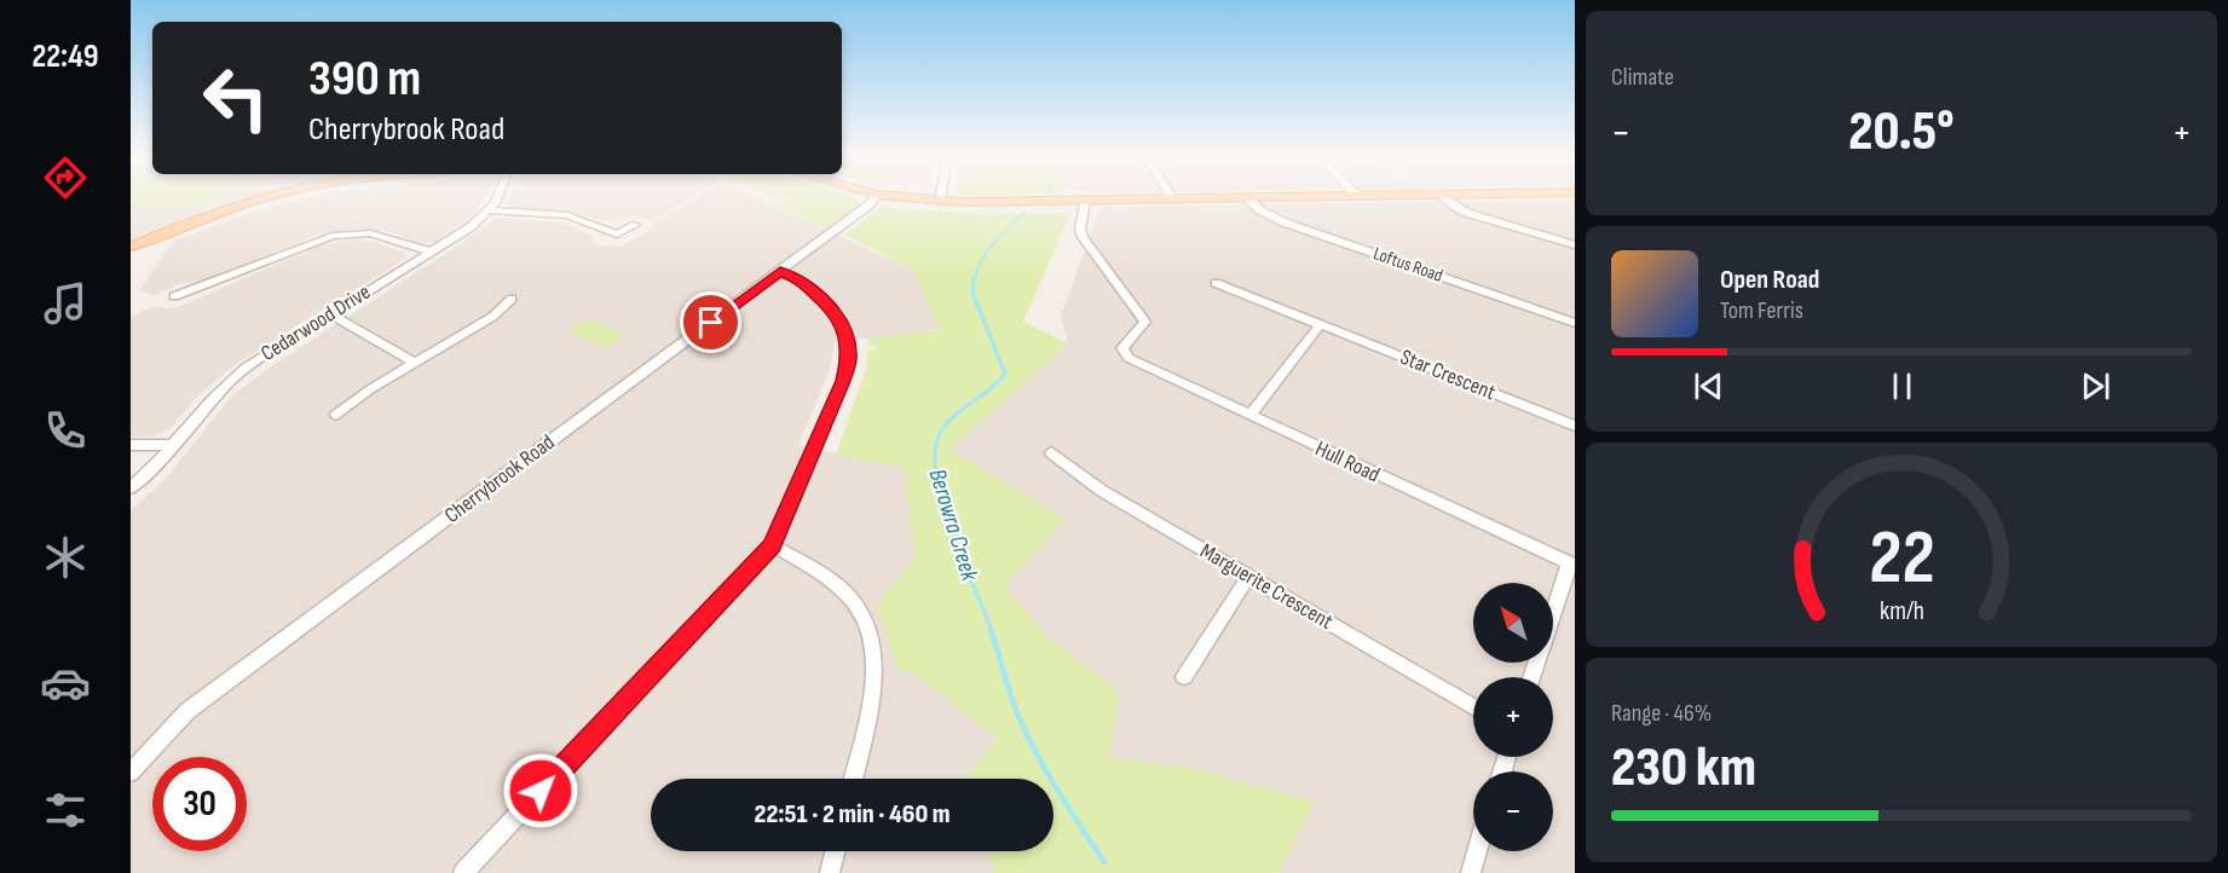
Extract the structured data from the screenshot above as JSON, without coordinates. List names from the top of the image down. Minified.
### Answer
{"streets":{"street":["Loftus Road","Cedarwood Drive","Star Crescent","Hull Road","Cherrybrook Road","Marguerite Crescent"]},"water":["Berowra Creek"],"north":"top left","page":{"tabs":"22:49","tile":["Climate",["Range · 46%","230 km"]],"turn":["390 m","Cherrybrook Road"],"heat":["−","20.5°","+"],"song":["Open Road","Tom Ferris"],"map_buttons":["+","−"],"limit":"30","trip":"22:51 · 2 min · 460 m","gauge":["22","km/h"]}}
